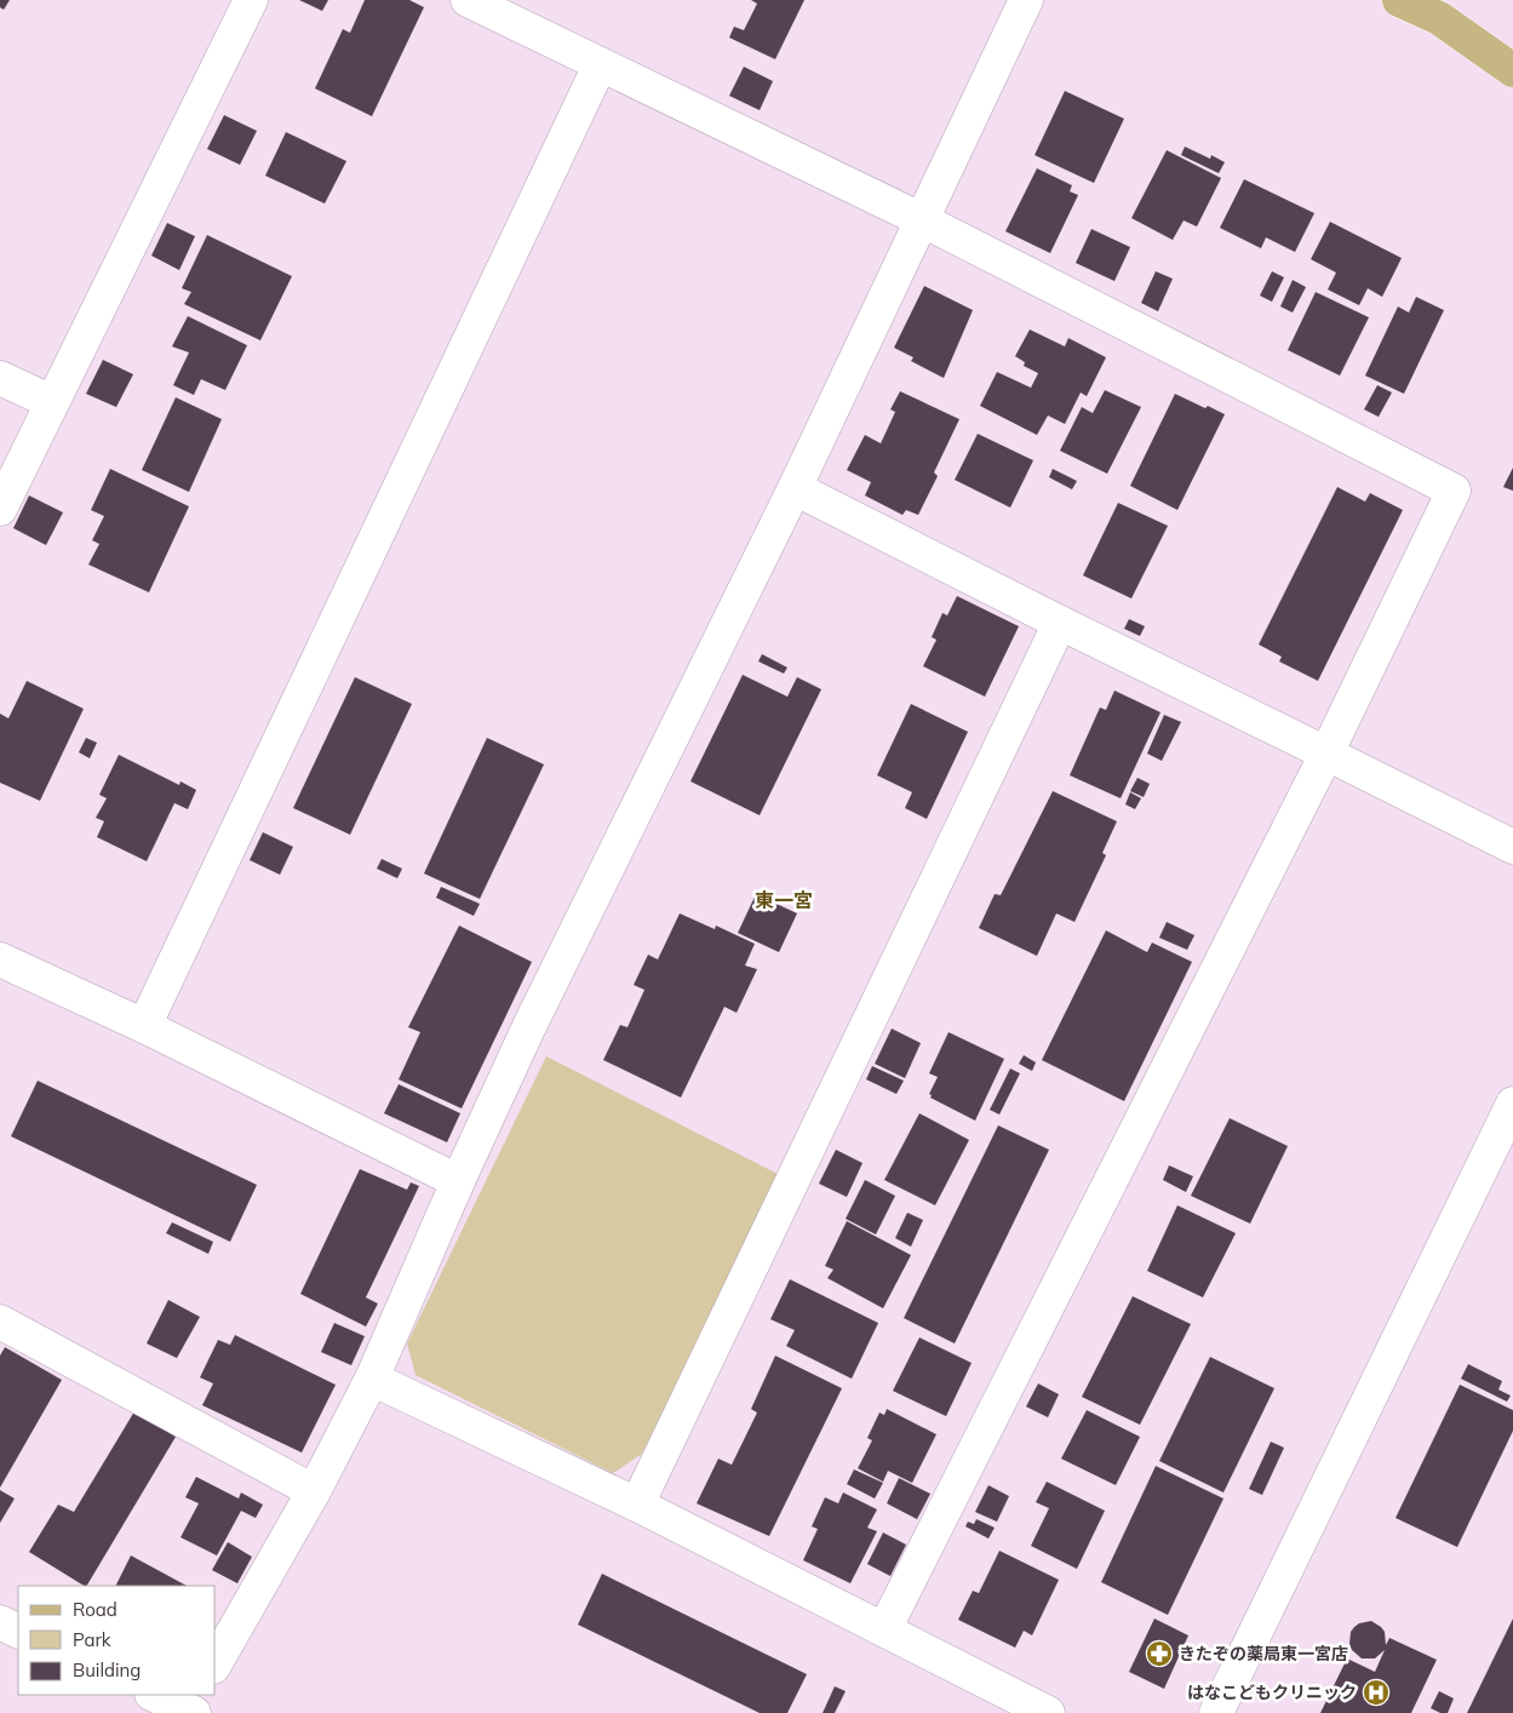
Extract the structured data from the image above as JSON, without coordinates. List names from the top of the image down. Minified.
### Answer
{"districts":["東一宮"],"places":{"pharmacy":["きたぞの薬局東一宮店"],"hospital":["はなこどもクリニック"]},"legend":["Road","Park","Building"]}
